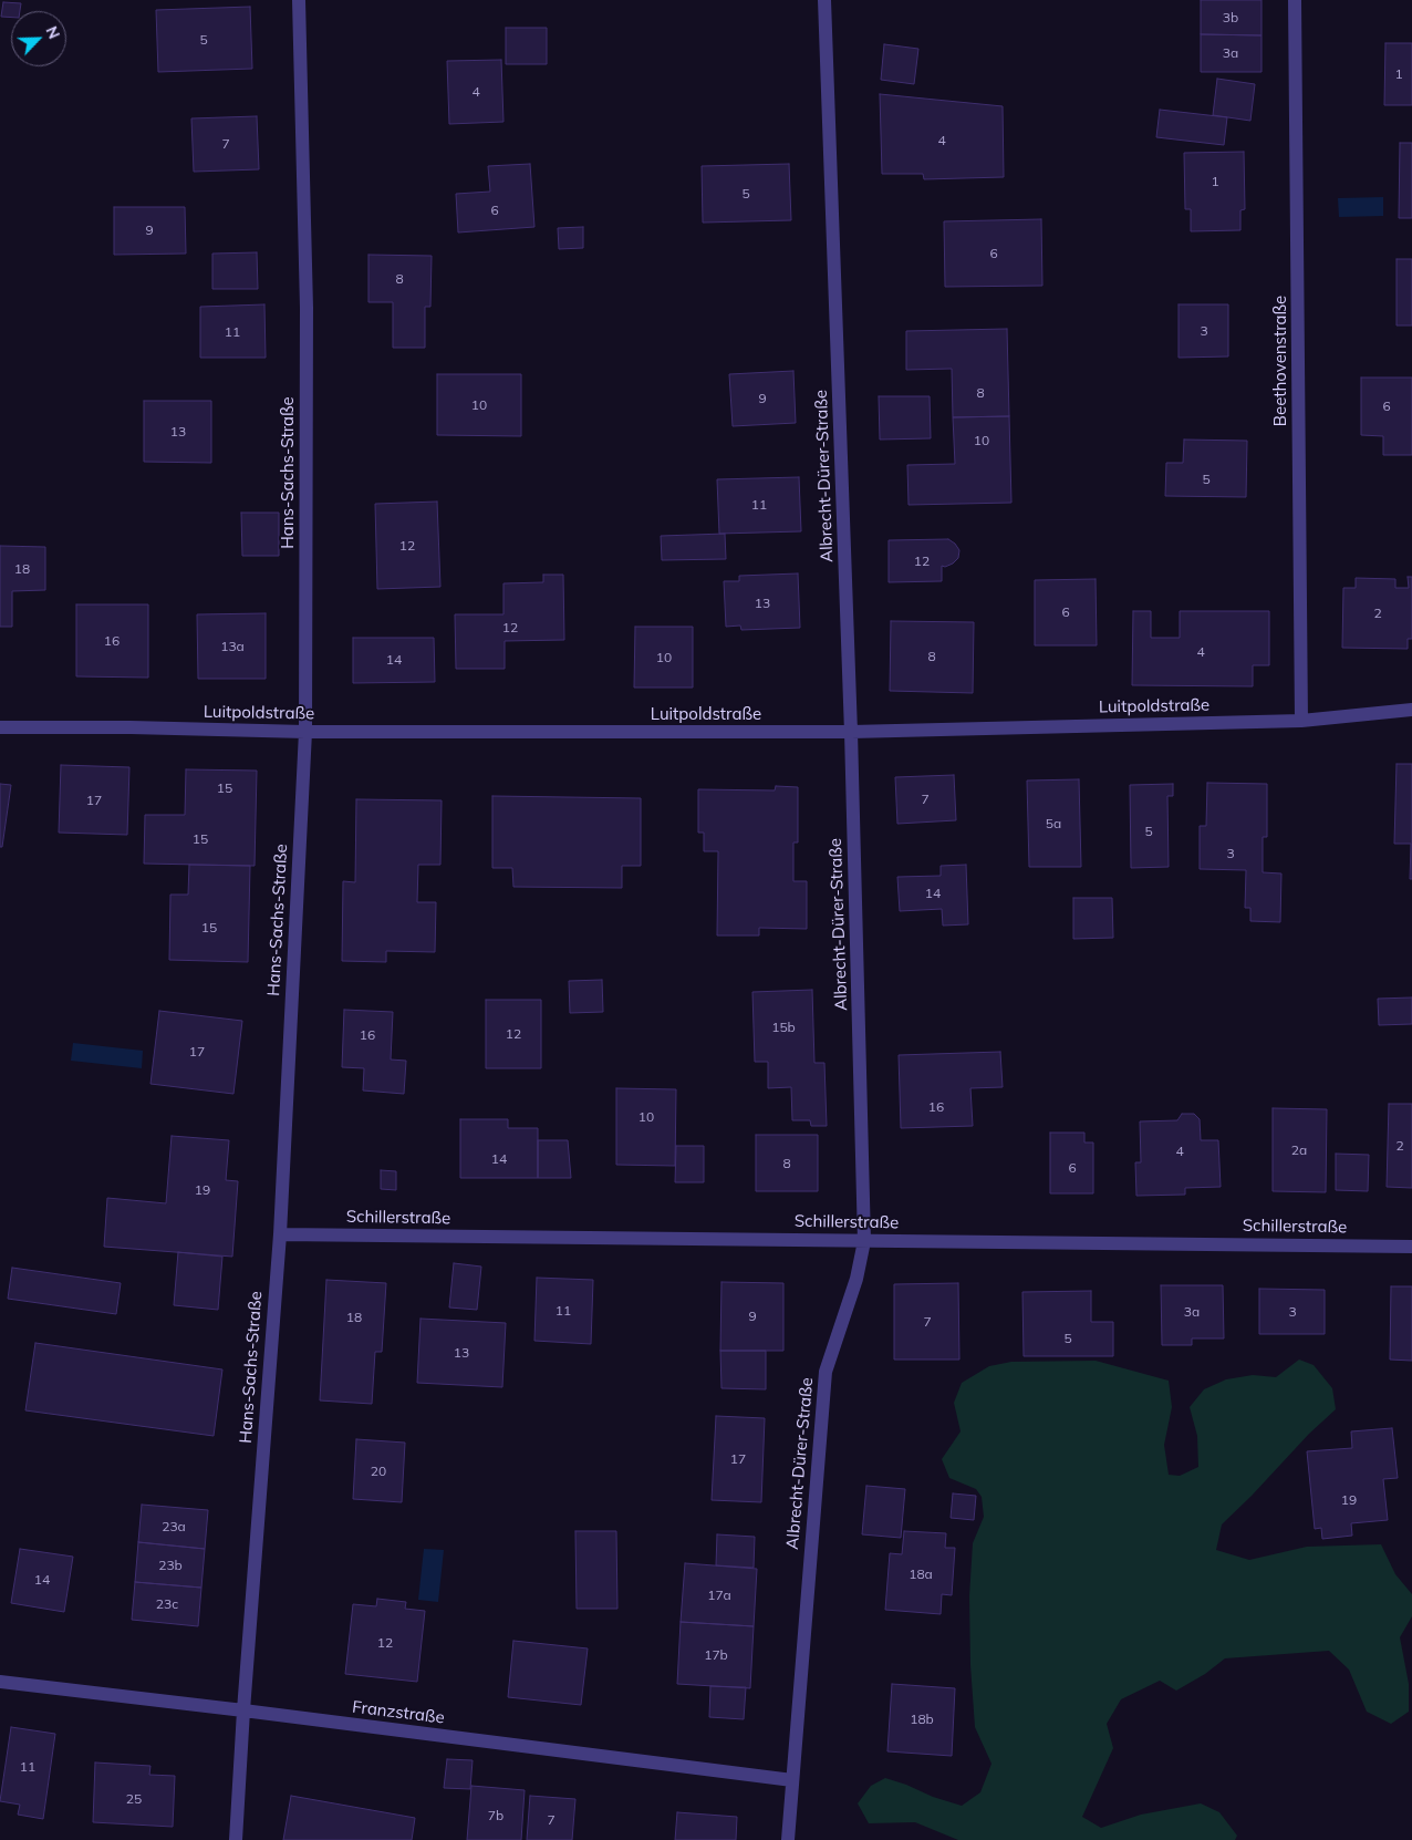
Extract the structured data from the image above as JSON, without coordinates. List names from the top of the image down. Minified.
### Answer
{"streets":{"street":["Beethovenstraße","Hans-Sachs-Straße","Albrecht-Dürer-Straße","Luitpoldstraße","Schillerstraße","Franzstraße"]},"crossings":[["Beethovenstraße","Luitpoldstraße"],["Hans-Sachs-Straße","Luitpoldstraße"],["Hans-Sachs-Straße","Schillerstraße"],["Hans-Sachs-Straße","Franzstraße"],["Albrecht-Dürer-Straße","Luitpoldstraße"],["Albrecht-Dürer-Straße","Schillerstraße"],["Albrecht-Dürer-Straße","Franzstraße"]],"house_numbers":["3b","5","3a","1","4","4","7","1","5","6","9","6","8","3","11","8","9","10","6","13","10","5","11","12","12","18","13","6","2","12","16","13a","4","8","10","14","15","7","17","5a","5","15","3","14","15","15b","12","16","17","16","10","2","2a","4","14","8","6","19","11","3a","3","9","18","7","5","13","17","20","19","23a","23b","18a","14","17a","23c","12","17b","18b","11","25","7b","7"],"north":"top right"}
